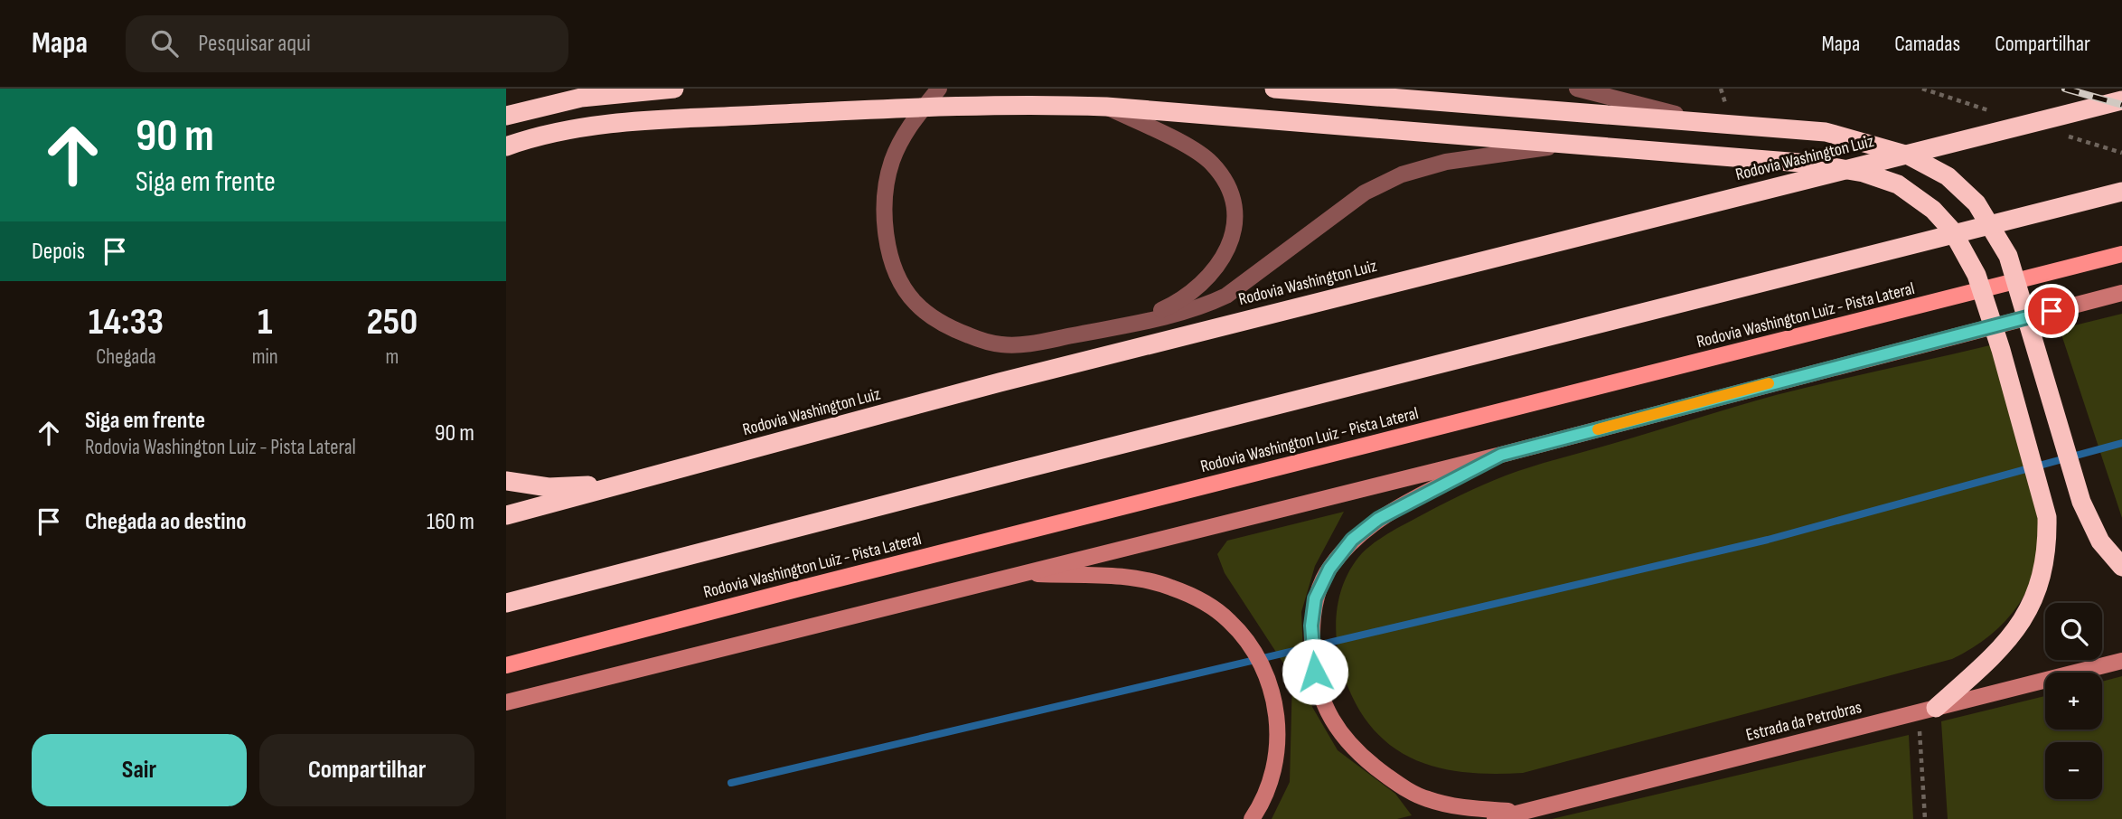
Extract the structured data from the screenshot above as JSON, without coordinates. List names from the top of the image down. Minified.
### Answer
{"streets":{"highway":["Rodovia Washington Luiz"],"main road":["Rodovia Washington Luiz - Pista Lateral","Estrada da Petrobras"]},"page":{"header":"Mapa","search":"Pesquisar aqui","nav":["Mapa","Camadas","Compartilhar"],"turn":["90 m","Siga em frente"],"then":"Depois","eta":["14:33","Chegada","1","min","250","m"],"list":[{"name":"Siga em frente","note":"Rodovia Washington Luiz - Pista Lateral","value":"90 m"},{"name":"Chegada ao destino","value":"160 m"}],"map_buttons":["+","−"],"buttons":["Sair","Compartilhar"]}}
